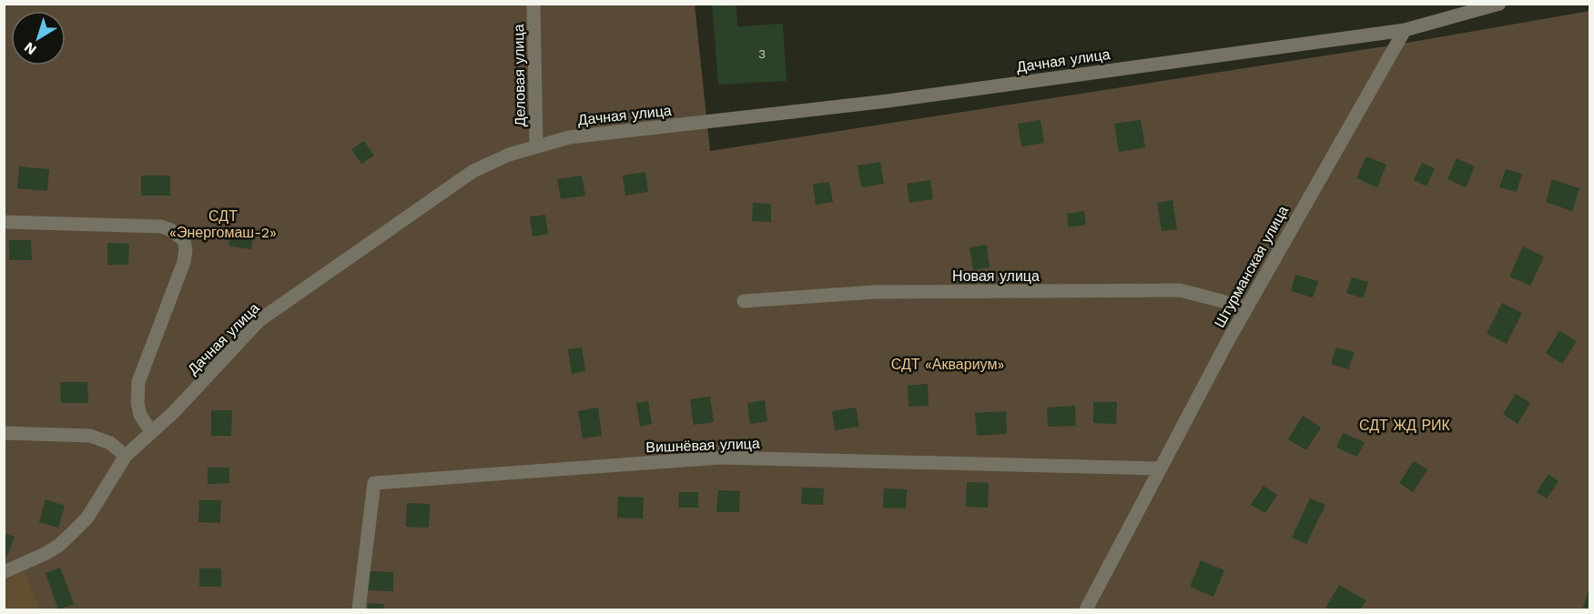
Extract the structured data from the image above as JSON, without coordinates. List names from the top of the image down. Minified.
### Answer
{"streets":{"street":["Дачная улица","Деловая улица","Штурманская улица","Новая улица","Вишнёвая улица"]},"crossings":[["Дачная улица","Деловая улица"],["Дачная улица","Штурманская улица"],["Штурманская улица","Новая улица"],["Штурманская улица","Вишнёвая улица"]],"parks":["СДТ «Энергомаш-2»","СДТ «Аквариум»","СДТ ЖД РИК"],"house_numbers":["3"],"north":"bottom left"}
